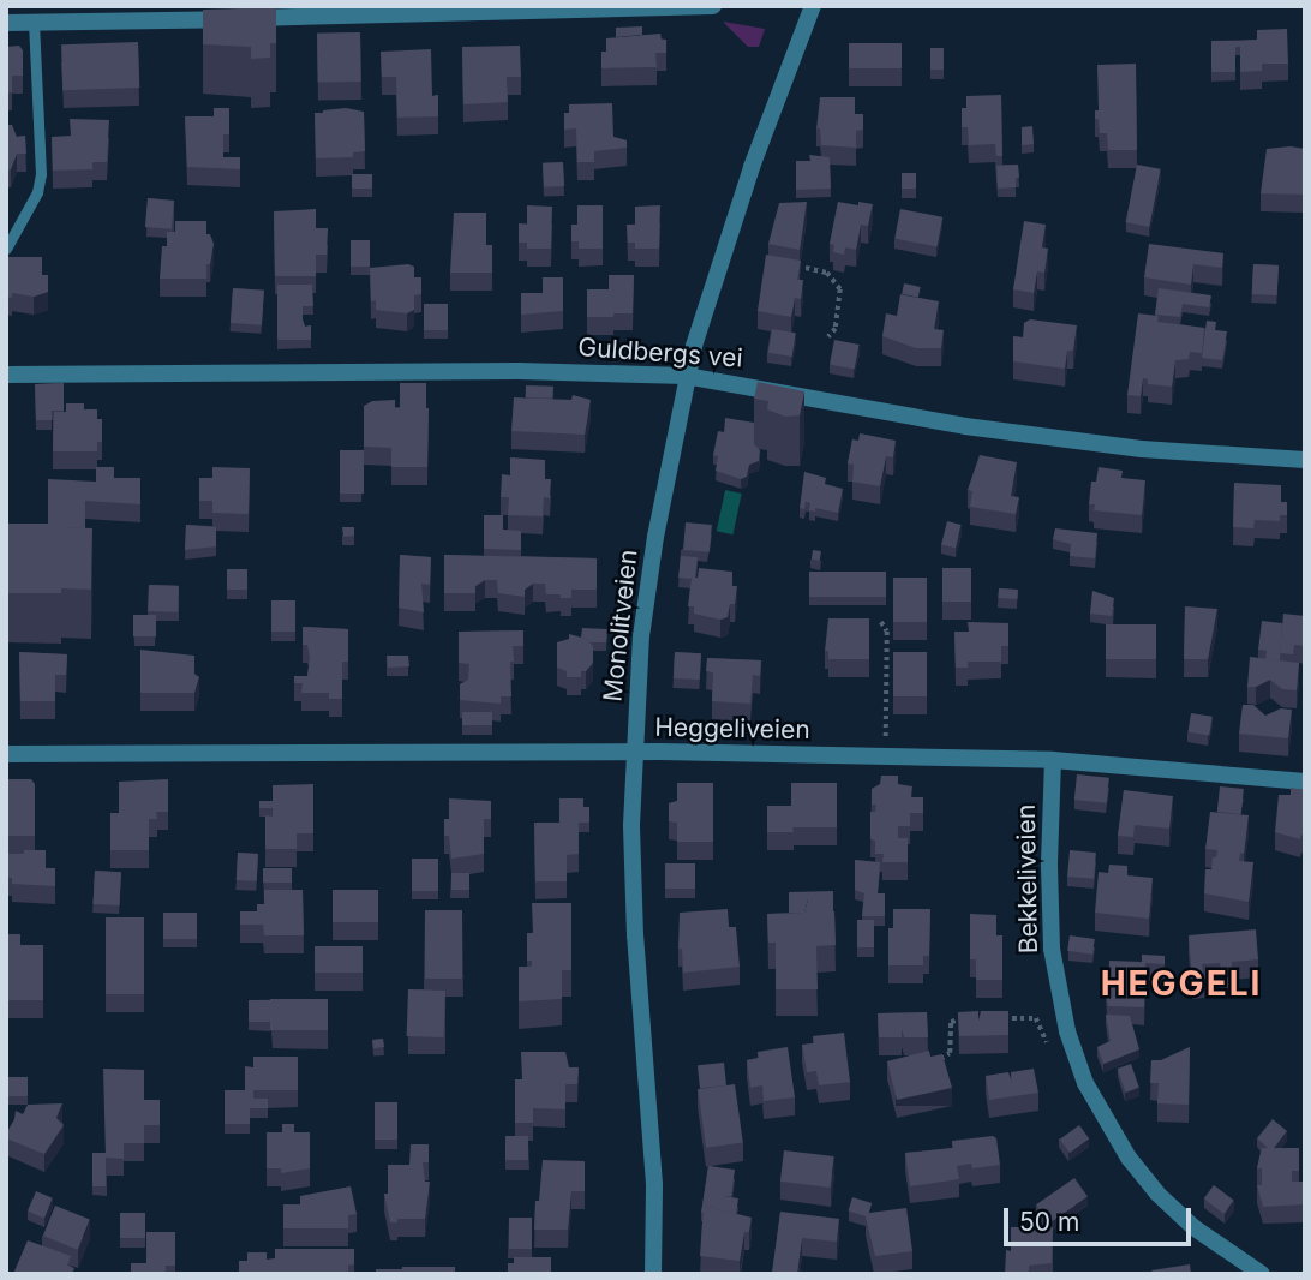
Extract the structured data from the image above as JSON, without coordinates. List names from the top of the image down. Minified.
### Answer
{"streets":{"street":["Guldbergs vei","Monolitveien","Heggeliveien","Bekkeliveien"]},"crossings":[["Guldbergs vei","Monolitveien"],["Monolitveien","Heggeliveien"],["Heggeliveien","Bekkeliveien"]],"districts":["HEGGELI"],"scale_bar":"50 m"}
